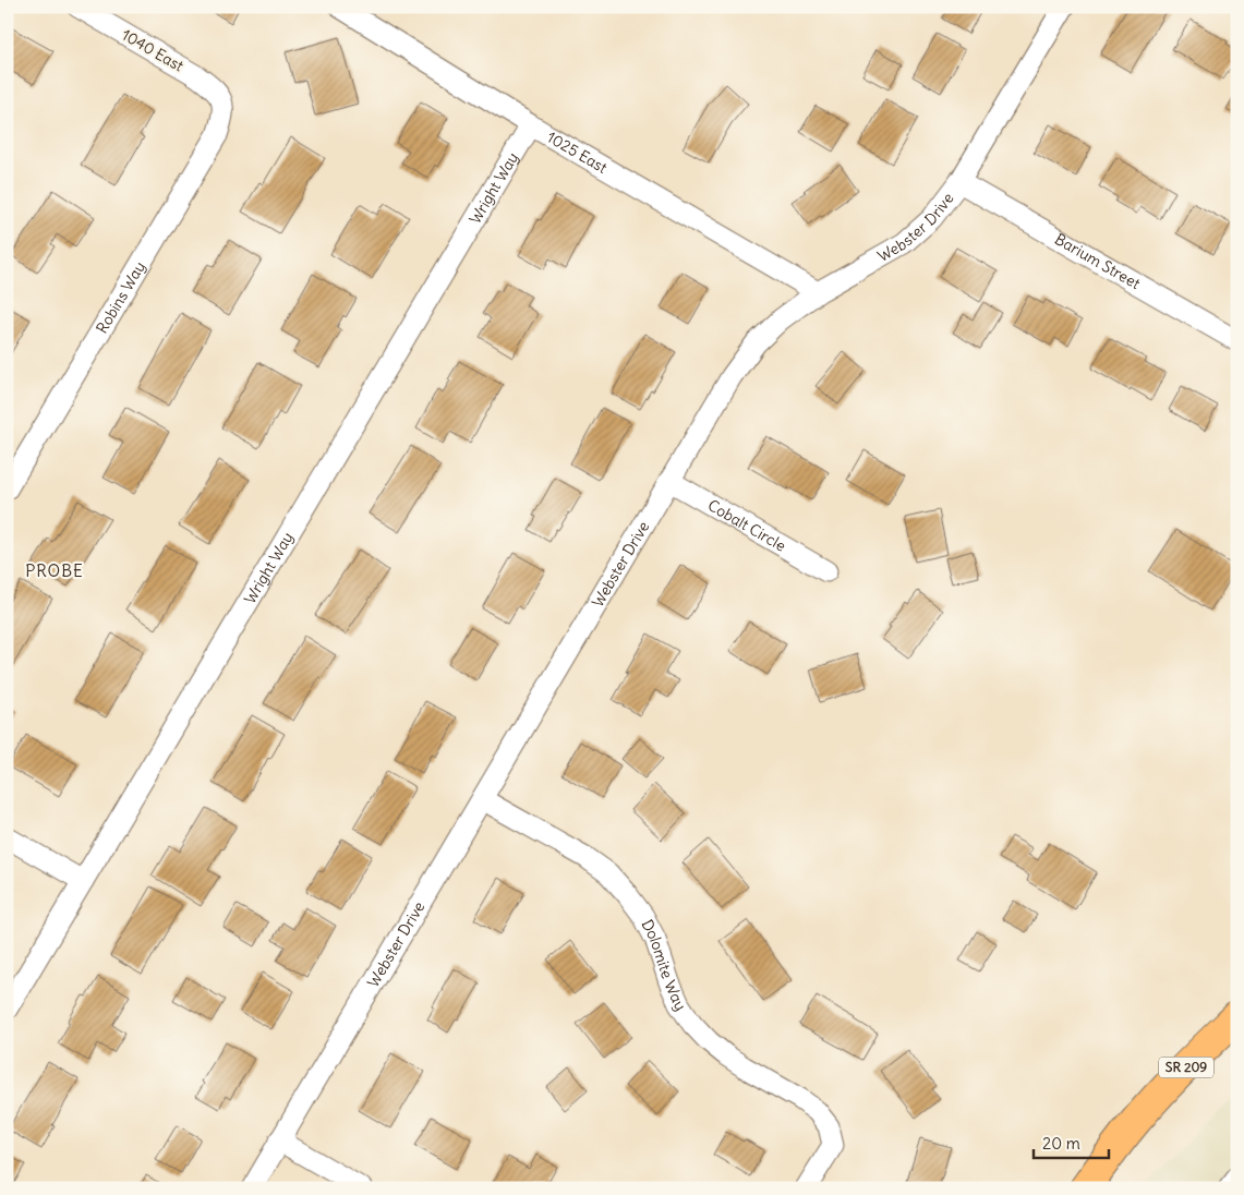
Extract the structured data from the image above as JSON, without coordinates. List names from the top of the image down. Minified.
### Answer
{"streets":{"main road":["SR 209"],"street":["1040 East","1025 East","Wright Way","Webster Drive","Barium Street","Robins Way","Cobalt Circle","Dolomite Way"]},"crossings":[["1040 East","Robins Way"],["1025 East","Wright Way"],["1025 East","Webster Drive"],["Webster Drive","Barium Street"],["Webster Drive","Cobalt Circle"],["Webster Drive","Dolomite Way"]],"districts":["PROBE"],"scale_bar":"20 m"}
